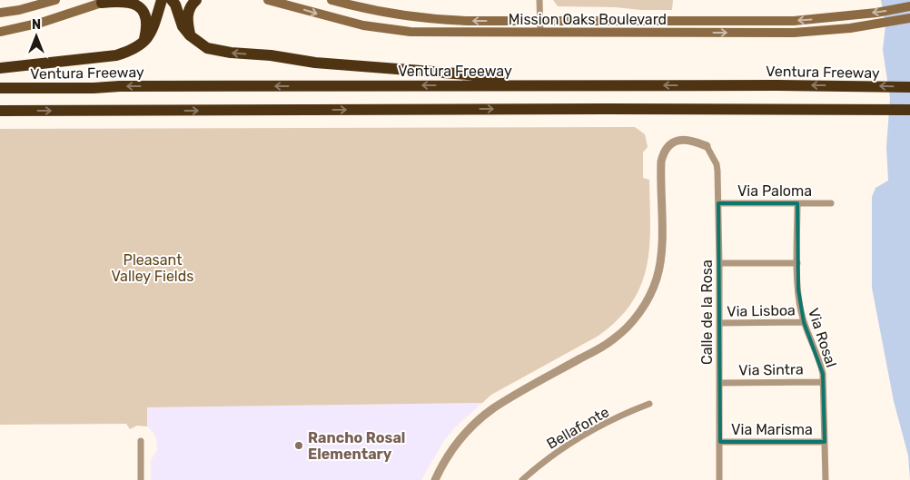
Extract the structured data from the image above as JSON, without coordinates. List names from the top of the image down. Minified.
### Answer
{"streets":{"highway":["Ventura Freeway"],"main road":["Mission Oaks Boulevard"],"street":["Via Paloma","Via Lisboa","Calle de la Rosa","Via Rosal","Via Sintra","Bellafonte","Via Marisma"]},"crossings":[["Via Paloma","Calle de la Rosa"],["Via Paloma","Via Rosal"],["Via Lisboa","Calle de la Rosa"],["Via Lisboa","Via Rosal"],["Calle de la Rosa","Via Sintra"],["Calle de la Rosa","Via Marisma"],["Via Rosal","Via Sintra"],["Via Rosal","Via Marisma"]],"parks":["Pleasant Valley Fields"],"places":["Rancho Rosal Elementary"],"north":"top"}
